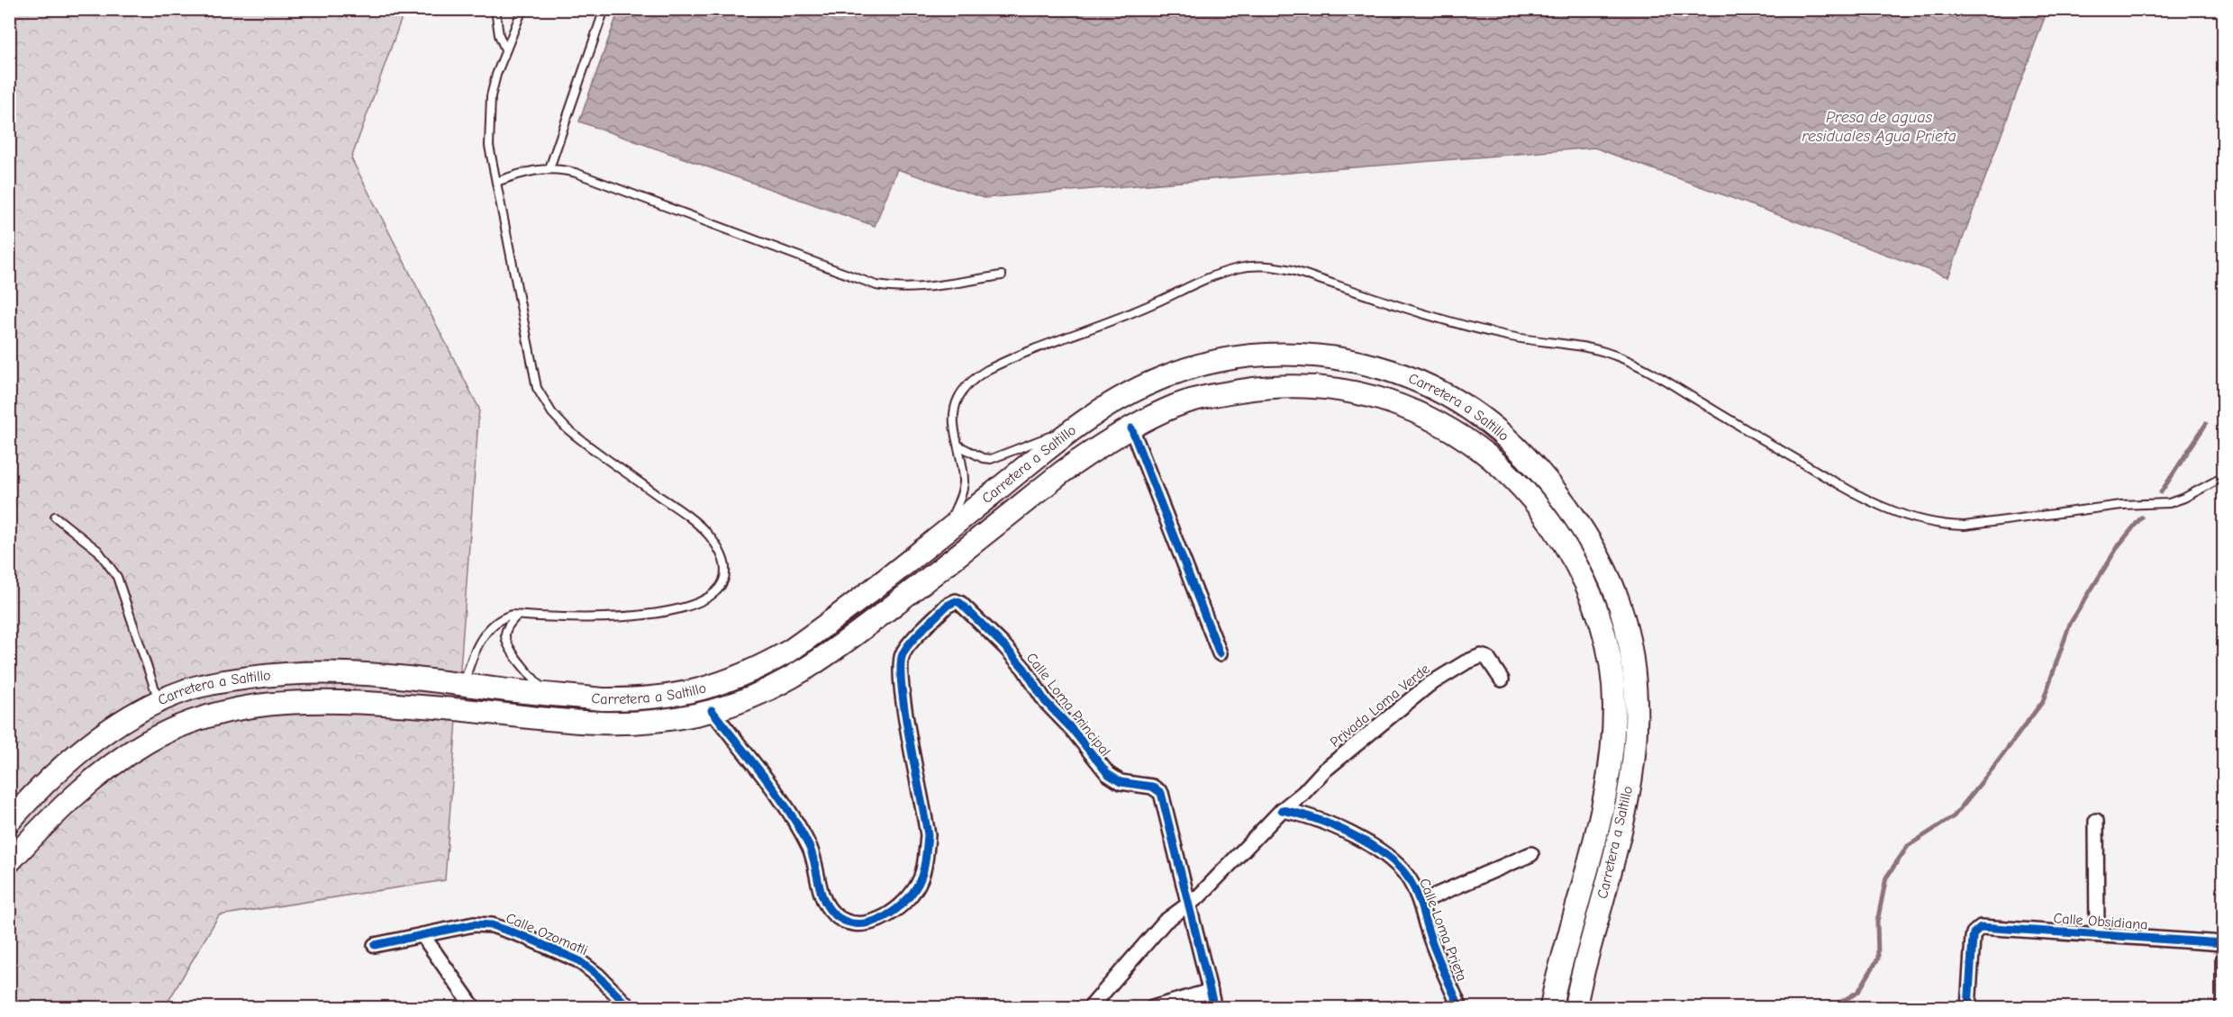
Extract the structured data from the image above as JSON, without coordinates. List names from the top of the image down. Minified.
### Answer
{"streets":{"main road":["Carretera a Saltillo"],"street":["Calle Loma Principal","Privada Loma Verde","Calle Obsidiana","Calle Loma Prieta","Calle Ozomatli"]},"crossings":[["Carretera a Saltillo","Calle Loma Principal"],["Privada Loma Verde","Calle Loma Prieta"]],"water":["Presa de aguas residuales Agua Prieta"]}
